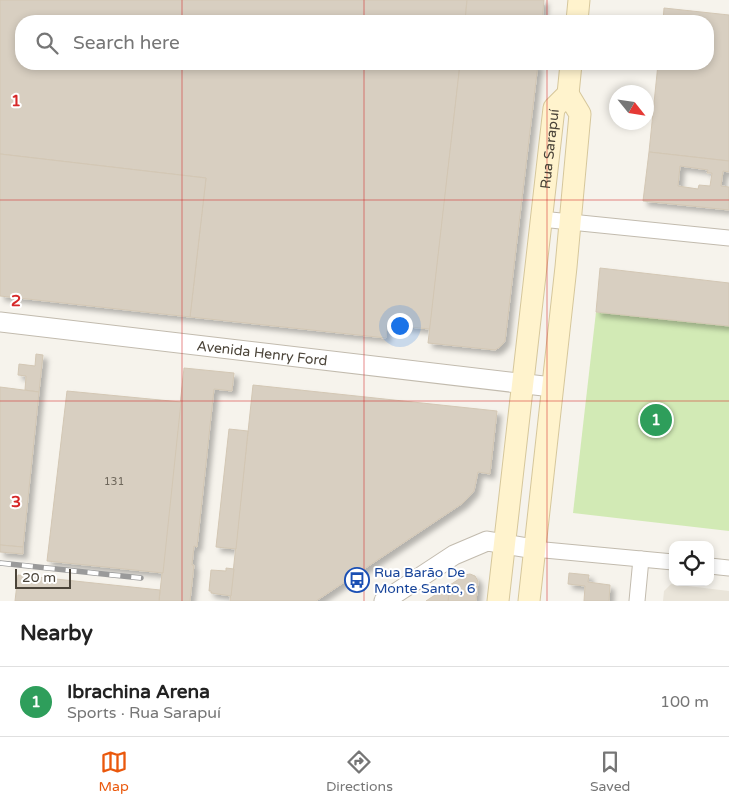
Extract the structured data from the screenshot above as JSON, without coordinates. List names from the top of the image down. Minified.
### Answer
{"streets":{"main road":["Rua Sarapuí"],"street":["Avenida Henry Ford"]},"crossings":[["Rua Sarapuí","Avenida Henry Ford"]],"places":{"bus stop":["Rua Barão De Monte Santo, 6"]},"house_numbers":["131"],"scale_bar":"20 m","north":"bottom right","page":{"search":"Search here","pins":"1","scale":"20 m","heading":"Nearby","list":[{"mark":"1","name":"Ibrachina Arena","note":"Sports · Rua Sarapuí","value":"100 m"}],"nav":["Map","Directions","Saved"]},"grid":{"rows":["1","2","3"]}}
